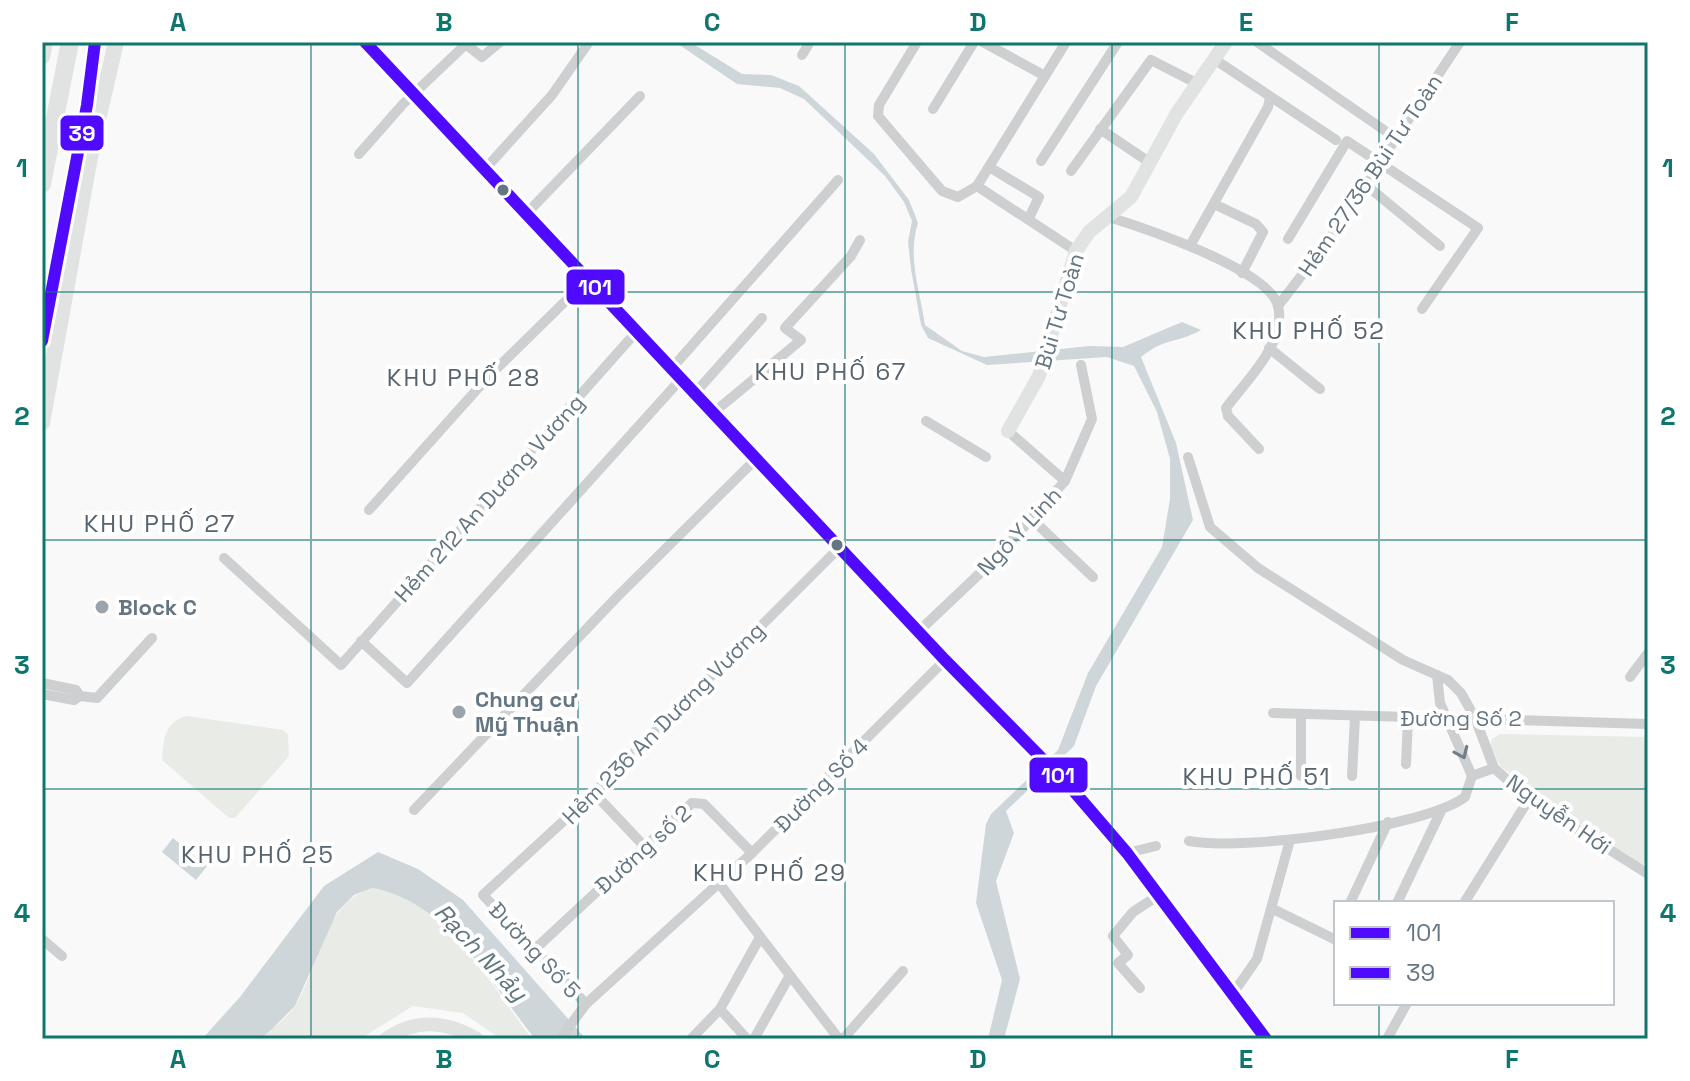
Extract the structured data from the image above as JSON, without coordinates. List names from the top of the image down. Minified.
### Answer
{"streets":{"main road":["Bùi Tư Toàn"],"street":["Hẻm 27/36 Bùi Tư Toàn","Hẻm 212 An Dương Vương","Ngô Y Linh","Đường Số 2","Hẻm 236 An Dương Vương","Đường Số 4","Nguyễn Hới","Đường số 2","Đường Số 5"]},"crossings":[["Đường Số 2","Nguyễn Hới"],["Hẻm 236 An Dương Vương","Đường Số 5"],["Đường Số 4","Đường số 2"],["Đường Số 4","Đường Số 5"],["Đường số 2","Đường Số 5"]],"districts":["KHU PHỐ 52","KHU PHỐ 67","KHU PHỐ 28","KHU PHỐ 27","KHU PHỐ 51","KHU PHỐ 25","KHU PHỐ 29"],"water":["Rạch Nhảy"],"places":["Block C","Chung cư Mỹ Thuận"],"lines":["transit line 101","transit line 39"],"legend":["101","39"],"grid":{"columns":["A","B","C","D","E","F"],"rows":["1","2","3","4"]}}
